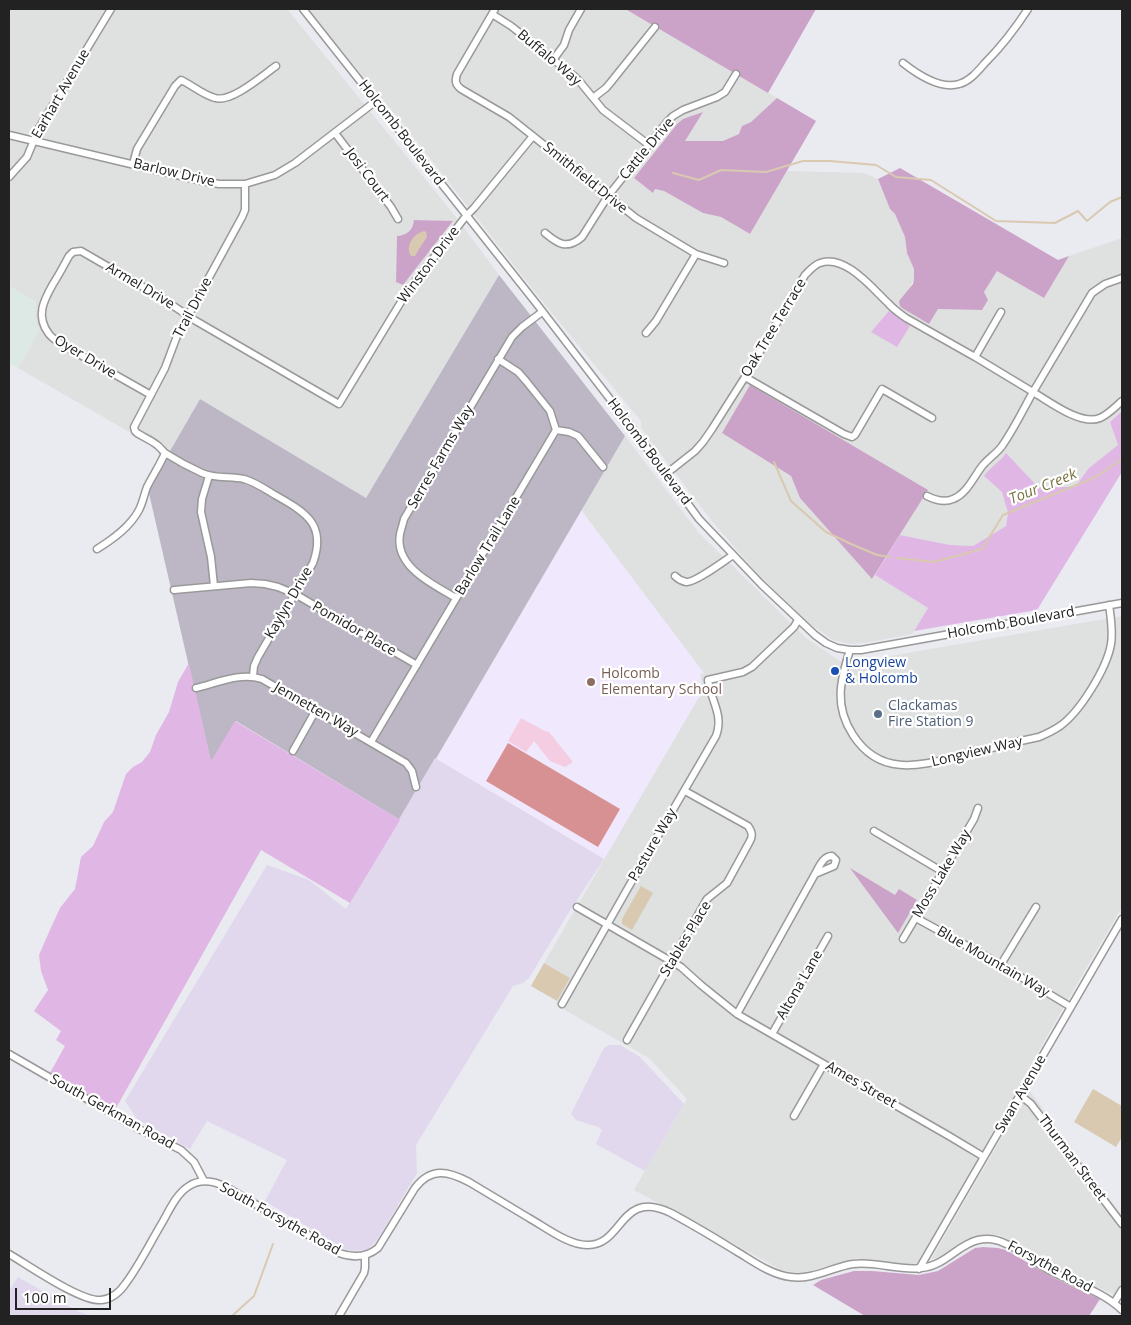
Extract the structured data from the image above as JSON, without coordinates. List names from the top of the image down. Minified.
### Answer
{"streets":{"street":["Buffalo Way","Earhart Avenue","Holcomb Boulevard","Cattle Drive","Barlow Drive","Josi Court","Smithfield Drive","Winston Drive","Armel Drive","Trail Drive","Oak Tree Terrace","Oyer Drive","Serres Farms Way","Barlow Trail Lane","Kaylyn Drive","Pomidor Place","Jennetten Way","Longview Way","Pasture Way","Moss Lake Way","Stables Place","Blue Mountain Way","Altona Lane","Ames Street","Swan Avenue","South Gerkman Road","Thurman Street","South Forsythe Road","Forsythe Road"]},"crossings":[["Buffalo Way","Cattle Drive"],["Buffalo Way","Smithfield Drive"],["Earhart Avenue","Barlow Drive"],["Holcomb Boulevard","Barlow Drive"],["Holcomb Boulevard","Winston Drive"],["Holcomb Boulevard","Oak Tree Terrace"],["Holcomb Boulevard","Serres Farms Way"],["Holcomb Boulevard","Longview Way"],["Holcomb Boulevard","Pasture Way"],["Cattle Drive","Smithfield Drive"],["Barlow Drive","Josi Court"],["Barlow Drive","Trail Drive"],["Smithfield Drive","Winston Drive"],["Winston Drive","Armel Drive"],["Armel Drive","Trail Drive"],["Armel Drive","Oyer Drive"],["Trail Drive","Oyer Drive"],["Trail Drive","Kaylyn Drive"],["Serres Farms Way","Barlow Trail Lane"],["Barlow Trail Lane","Pomidor Place"],["Barlow Trail Lane","Jennetten Way"],["Kaylyn Drive","Pomidor Place"],["Kaylyn Drive","Jennetten Way"],["Pasture Way","Stables Place"],["Pasture Way","Ames Street"],["Moss Lake Way","Blue Mountain Way"],["Stables Place","Ames Street"],["Blue Mountain Way","Swan Avenue"],["Altona Lane","Ames Street"],["Ames Street","Swan Avenue"],["Swan Avenue","Thurman Street"],["Swan Avenue","Forsythe Road"],["South Gerkman Road","South Forsythe Road"]],"water":["Tour Creek"],"places":["Longview & Holcomb","Holcomb Elementary School","Clackamas Fire Station 9"],"scale_bar":"100 m"}
